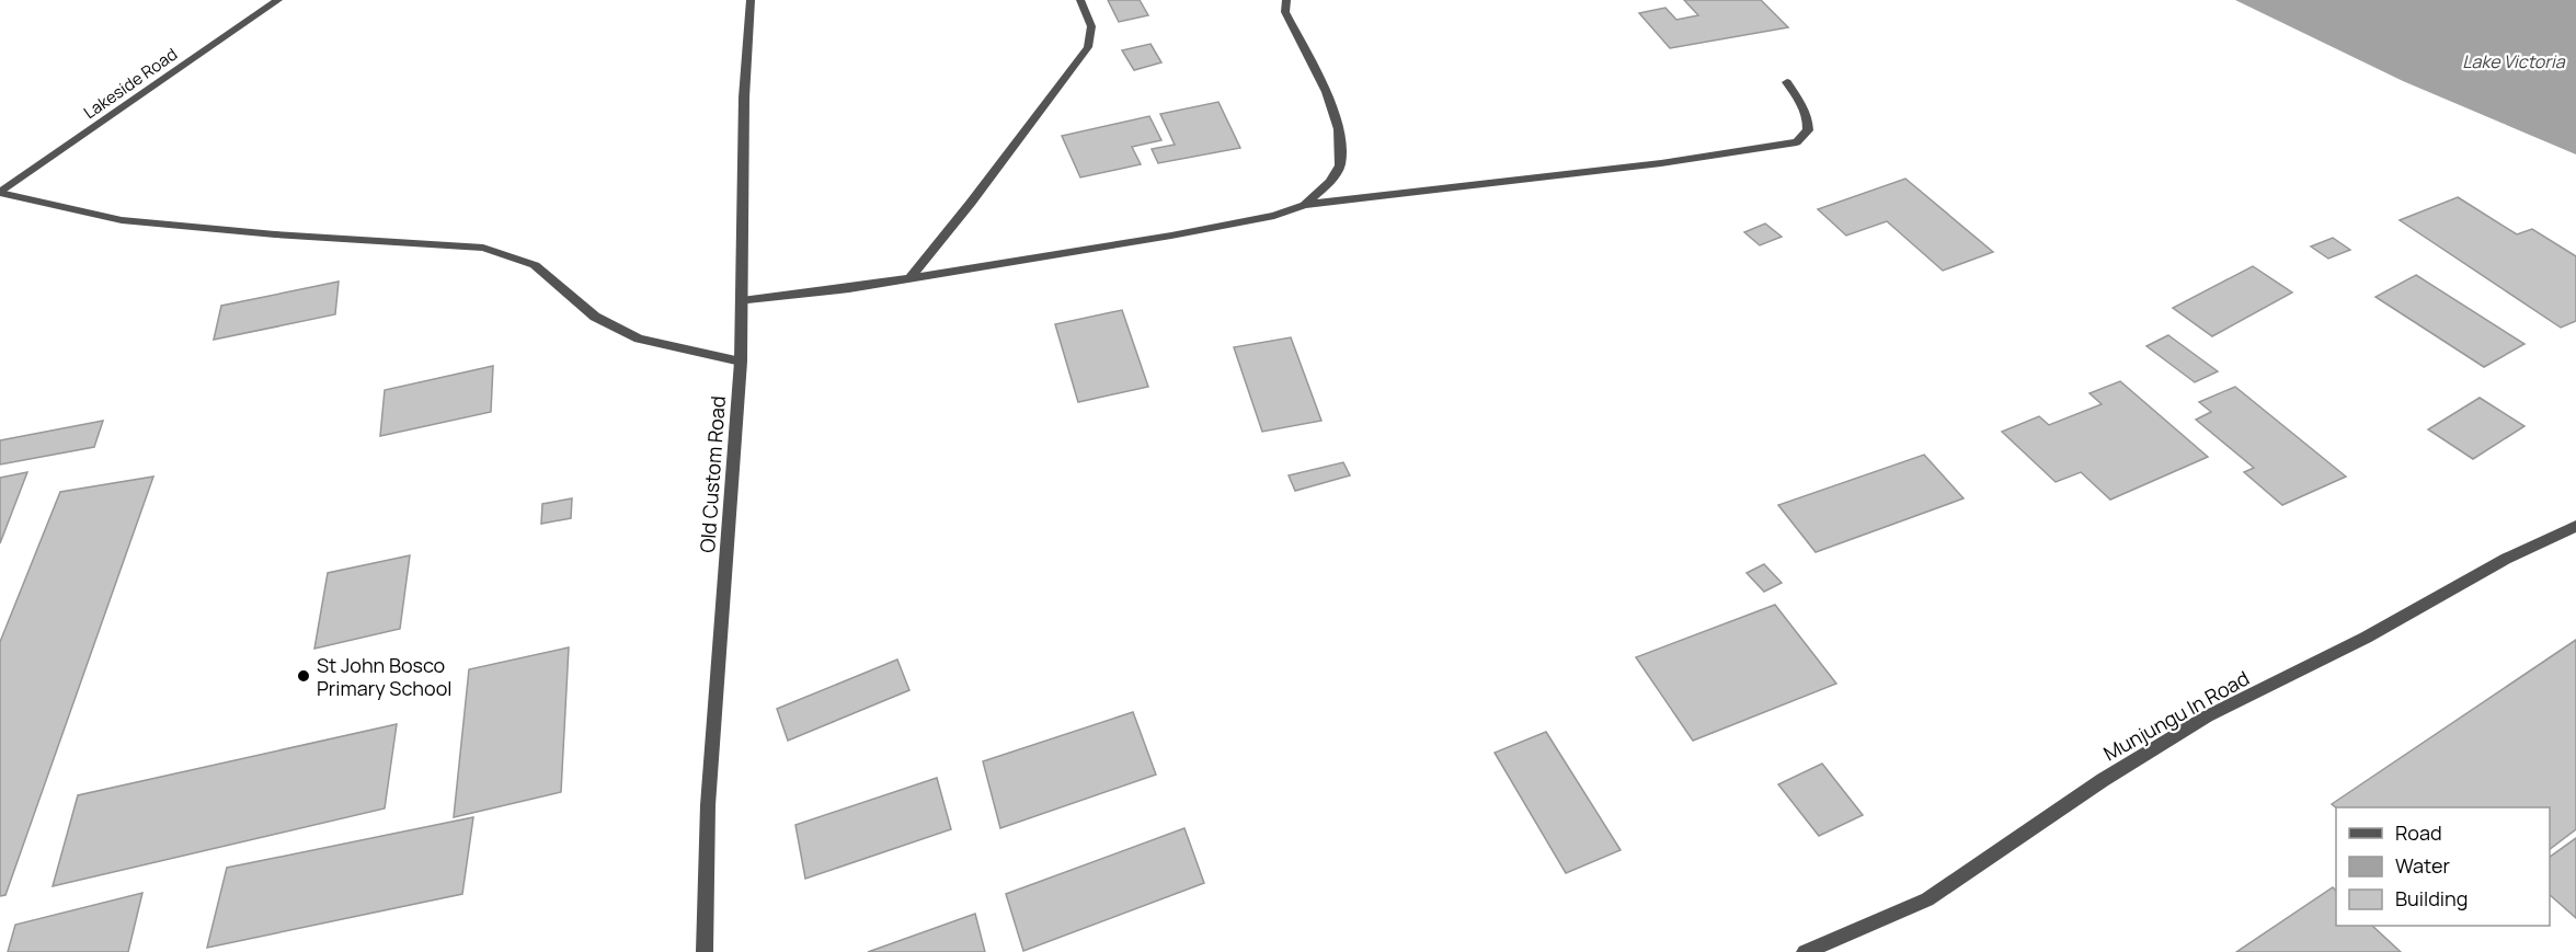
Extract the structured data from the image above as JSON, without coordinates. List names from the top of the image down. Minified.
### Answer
{"streets":{"street":["Lakeside Road","Old Custom Road","Munjungu In Road"]},"water":["Lake Victoria"],"places":["St John Bosco Primary School"],"legend":["Road","Water","Building"]}
